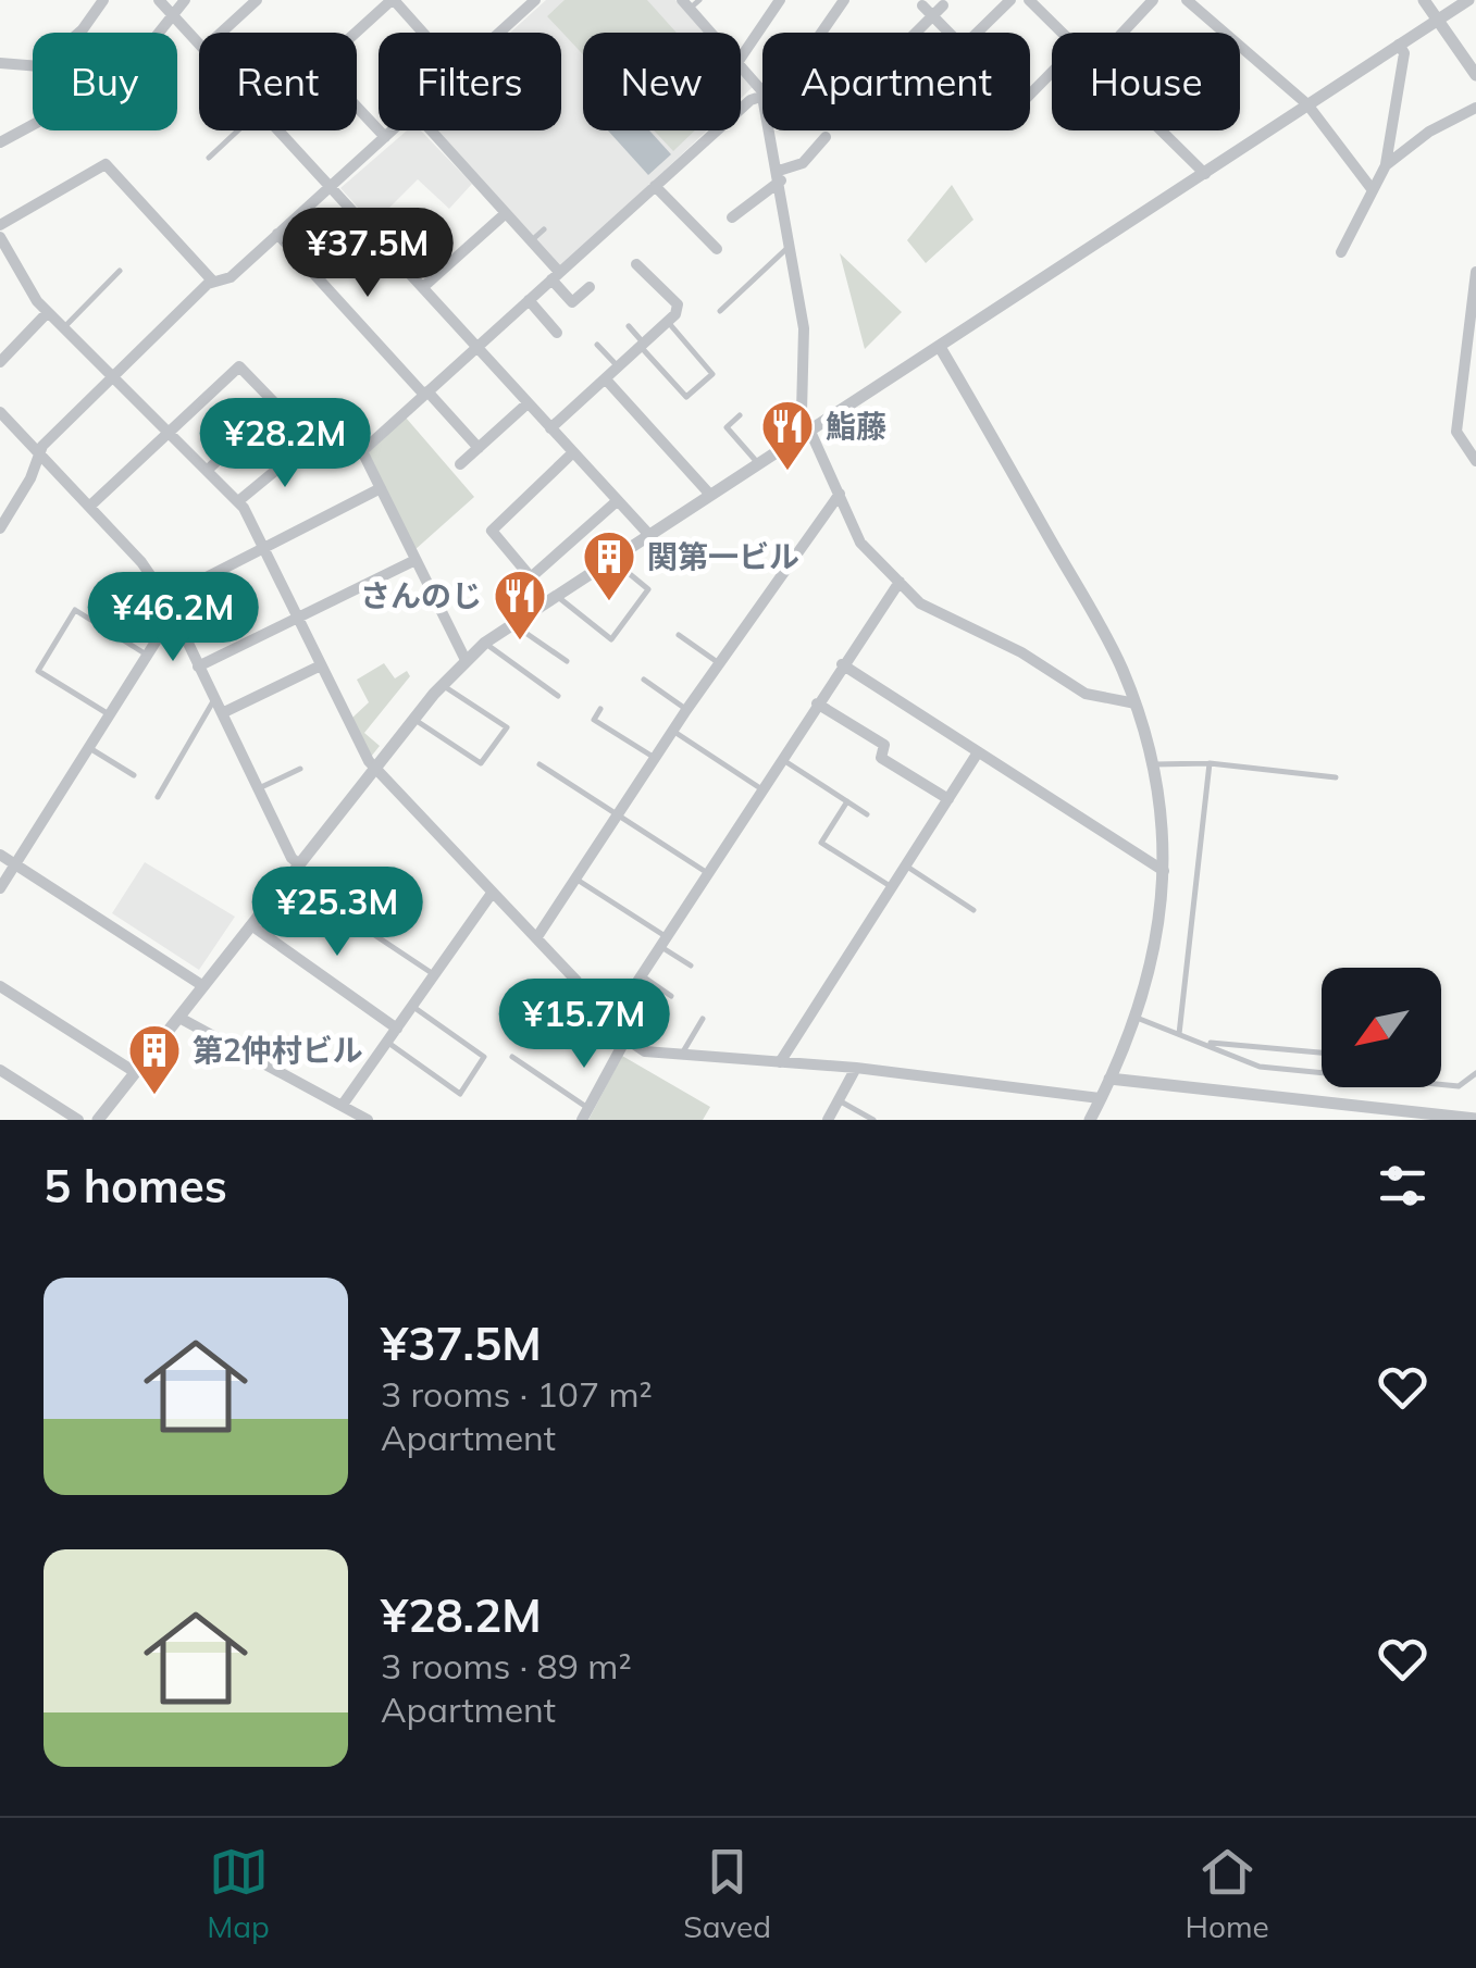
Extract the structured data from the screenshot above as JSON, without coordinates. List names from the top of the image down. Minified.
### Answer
{"places":{"restaurant":["鮨藤","さんのじ"],"building":["関第一ビル","第2仲村ビル"]},"north":"bottom left","page":{"chip":["Buy","Rent","Filters","New","Apartment","House"],"price":["¥37.5M","¥28.2M","¥46.2M","¥25.3M","¥15.7M"],"heading":"5 homes","list":[{"name":"¥37.5M","note":"3 rooms · 107 m² · Apartment"},{"name":"¥28.2M","note":"3 rooms · 89 m² · Apartment"}],"tabs":["Map","Saved","Home"]}}
